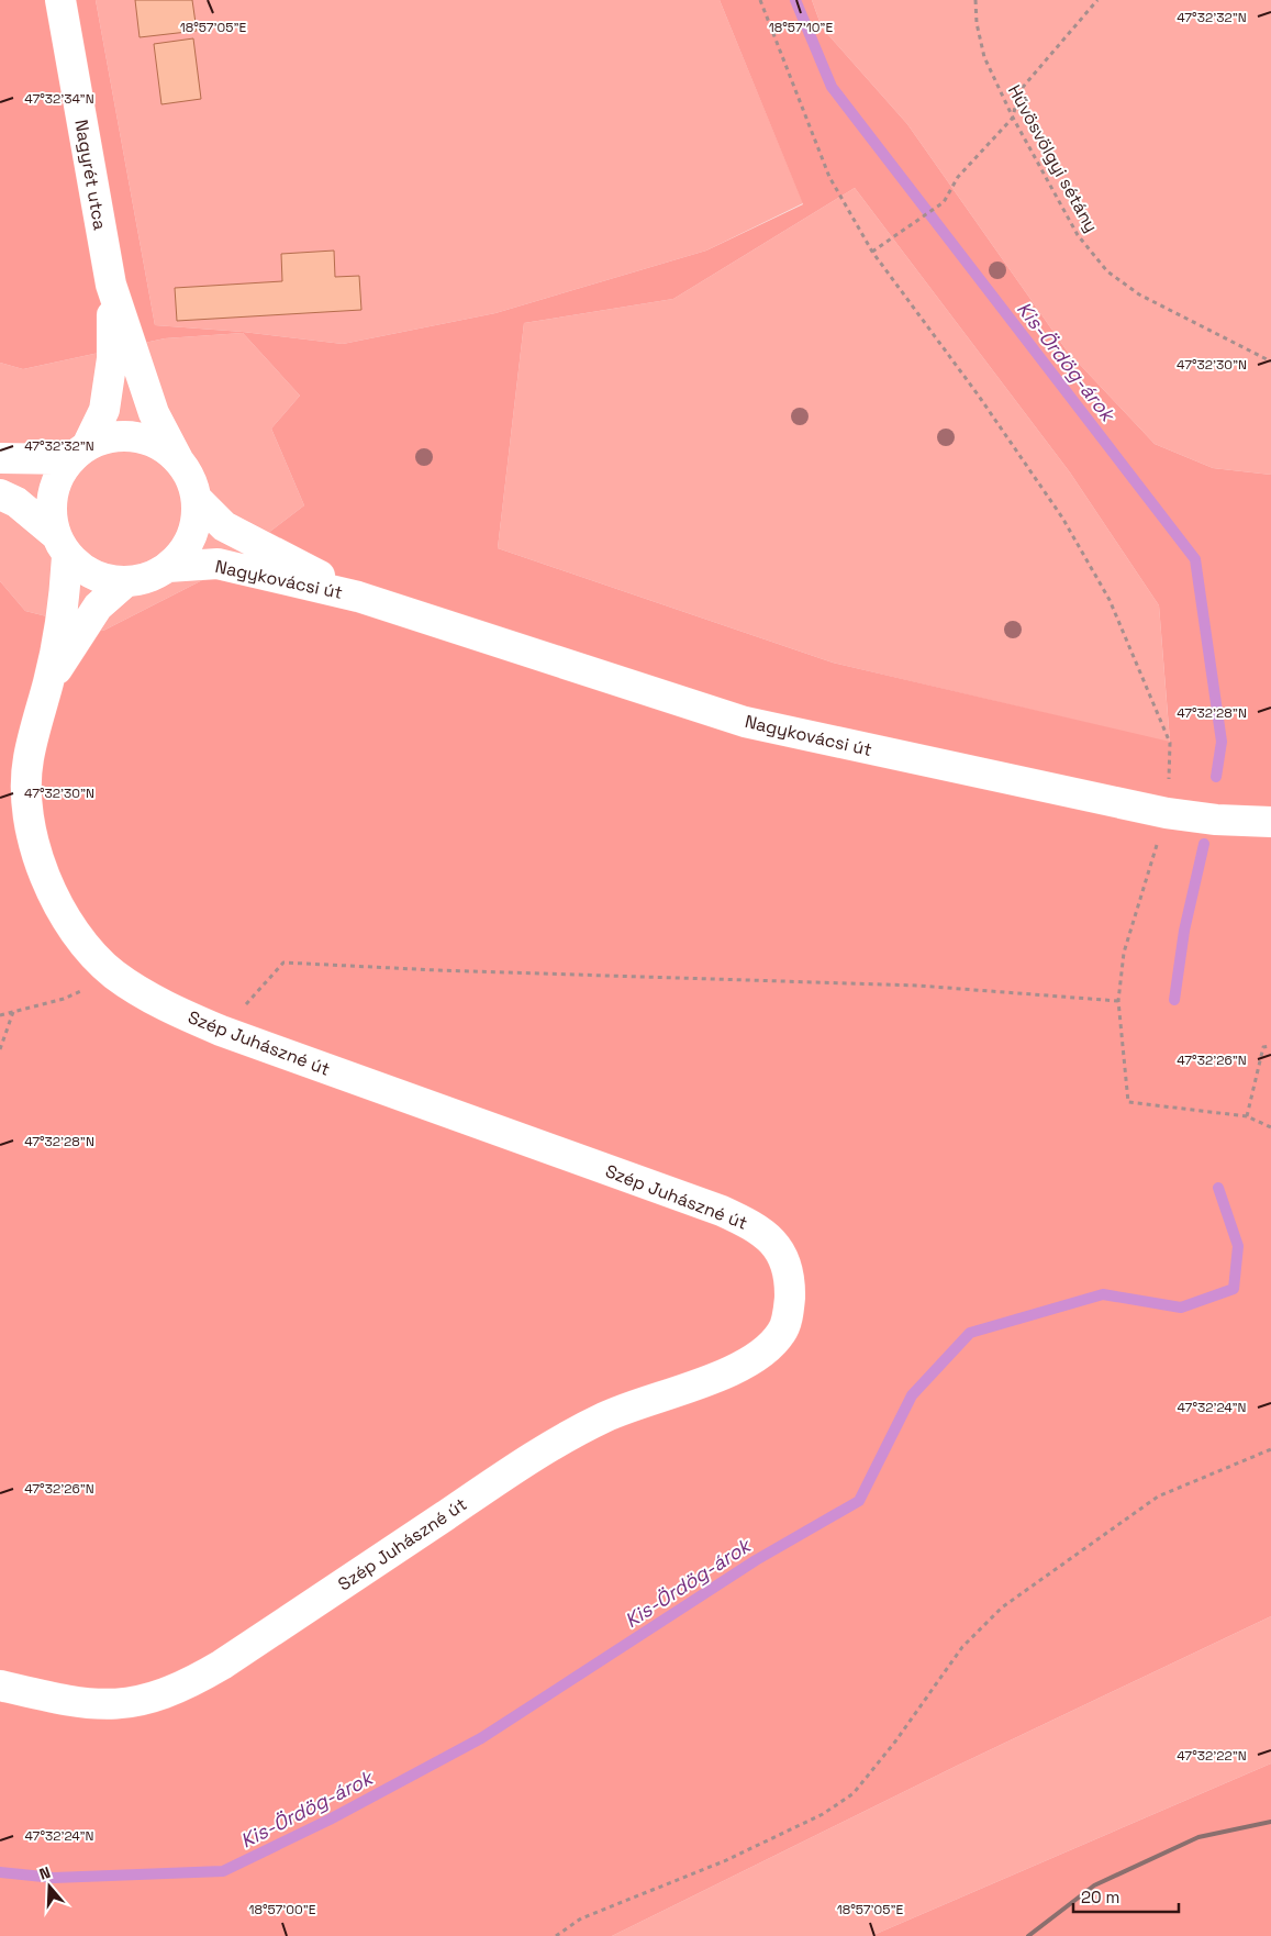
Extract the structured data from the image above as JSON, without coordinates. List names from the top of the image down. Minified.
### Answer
{"streets":{"street":["Nagyrét utca","Nagykovácsi út","Szép Juhászné út"],"path":["Hűvösvölgyi sétány"]},"crossings":[["Nagyrét utca","Nagykovácsi út"],["Nagyrét utca","Szép Juhászné út"],["Nagykovácsi út","Szép Juhászné út"]],"water":["Kis-Ördög-árok"],"scale_bar":"20 m","north":"top","coordinates":["47°32'32\"N","18°57'10\"E","18°57'05\"E","47°32'34\"N","47°32'30\"N","47°32'28\"N","47°32'26\"N","47°32'24\"N","47°32'22\"N","18°57'00\"E"]}
